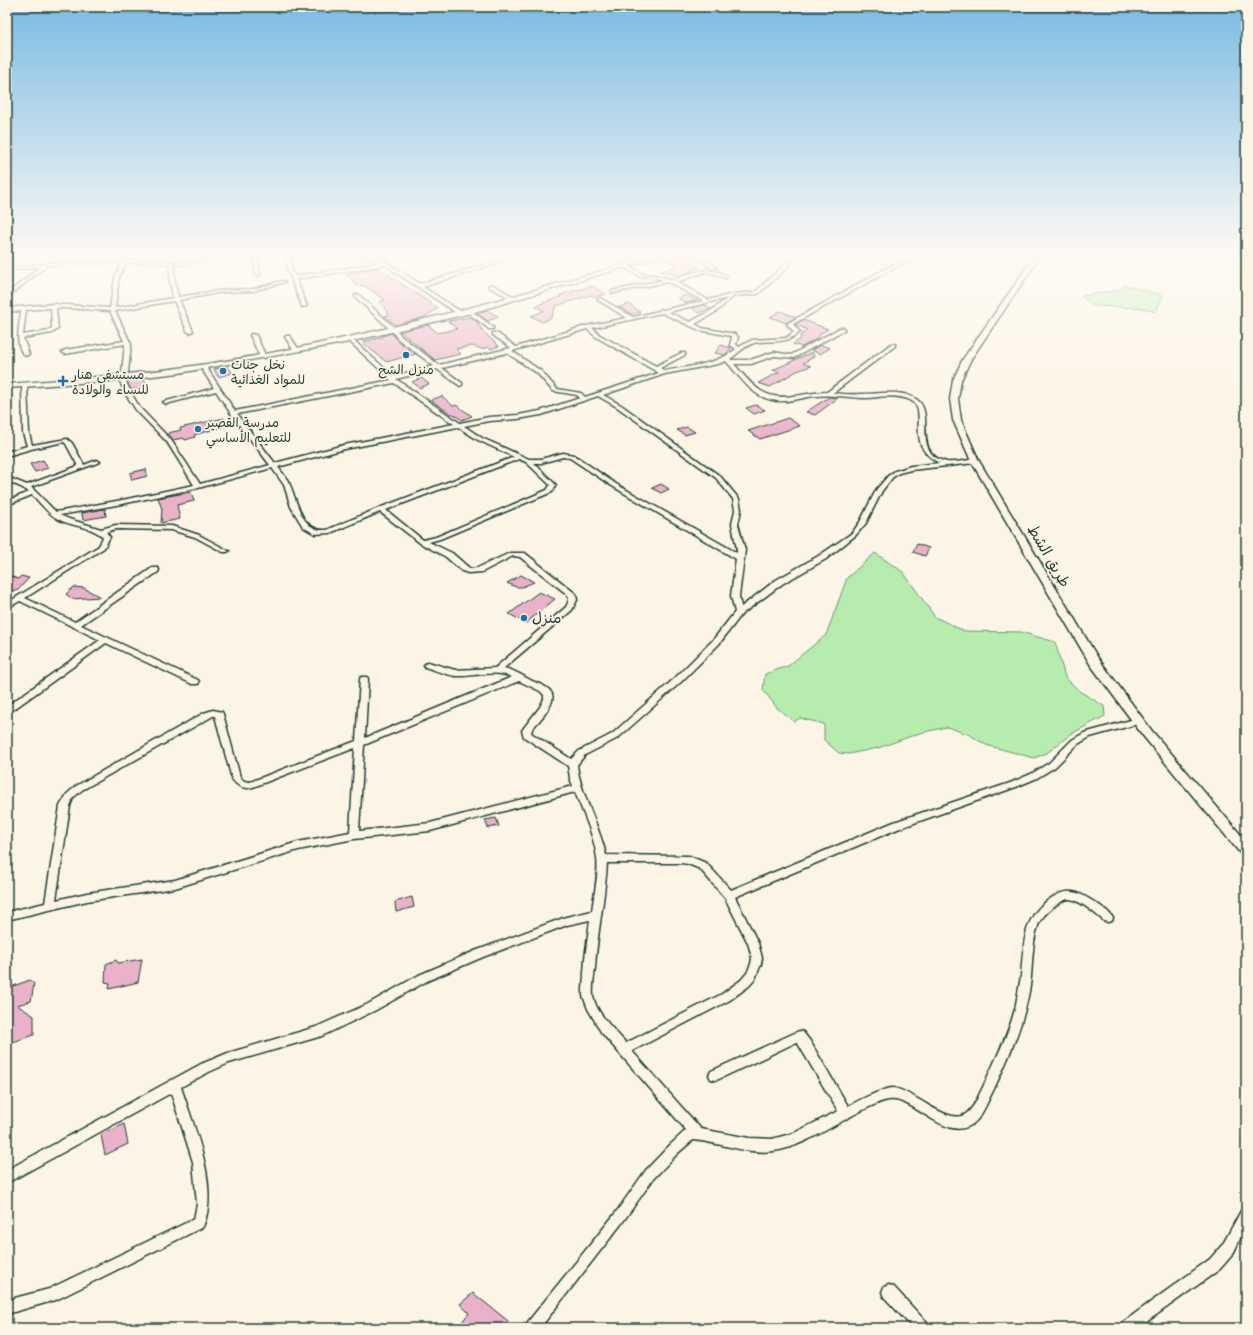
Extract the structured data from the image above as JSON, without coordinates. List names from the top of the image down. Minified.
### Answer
{"streets":{"main road":["طريق الشط"]},"places":{"other":["منزل الشح","نخل جنات للمواد الغذائية","مدرسة القصير للتعليم الأساسي","منزل"],"health":["مستشفى هنار للنساء والولادة"]}}
